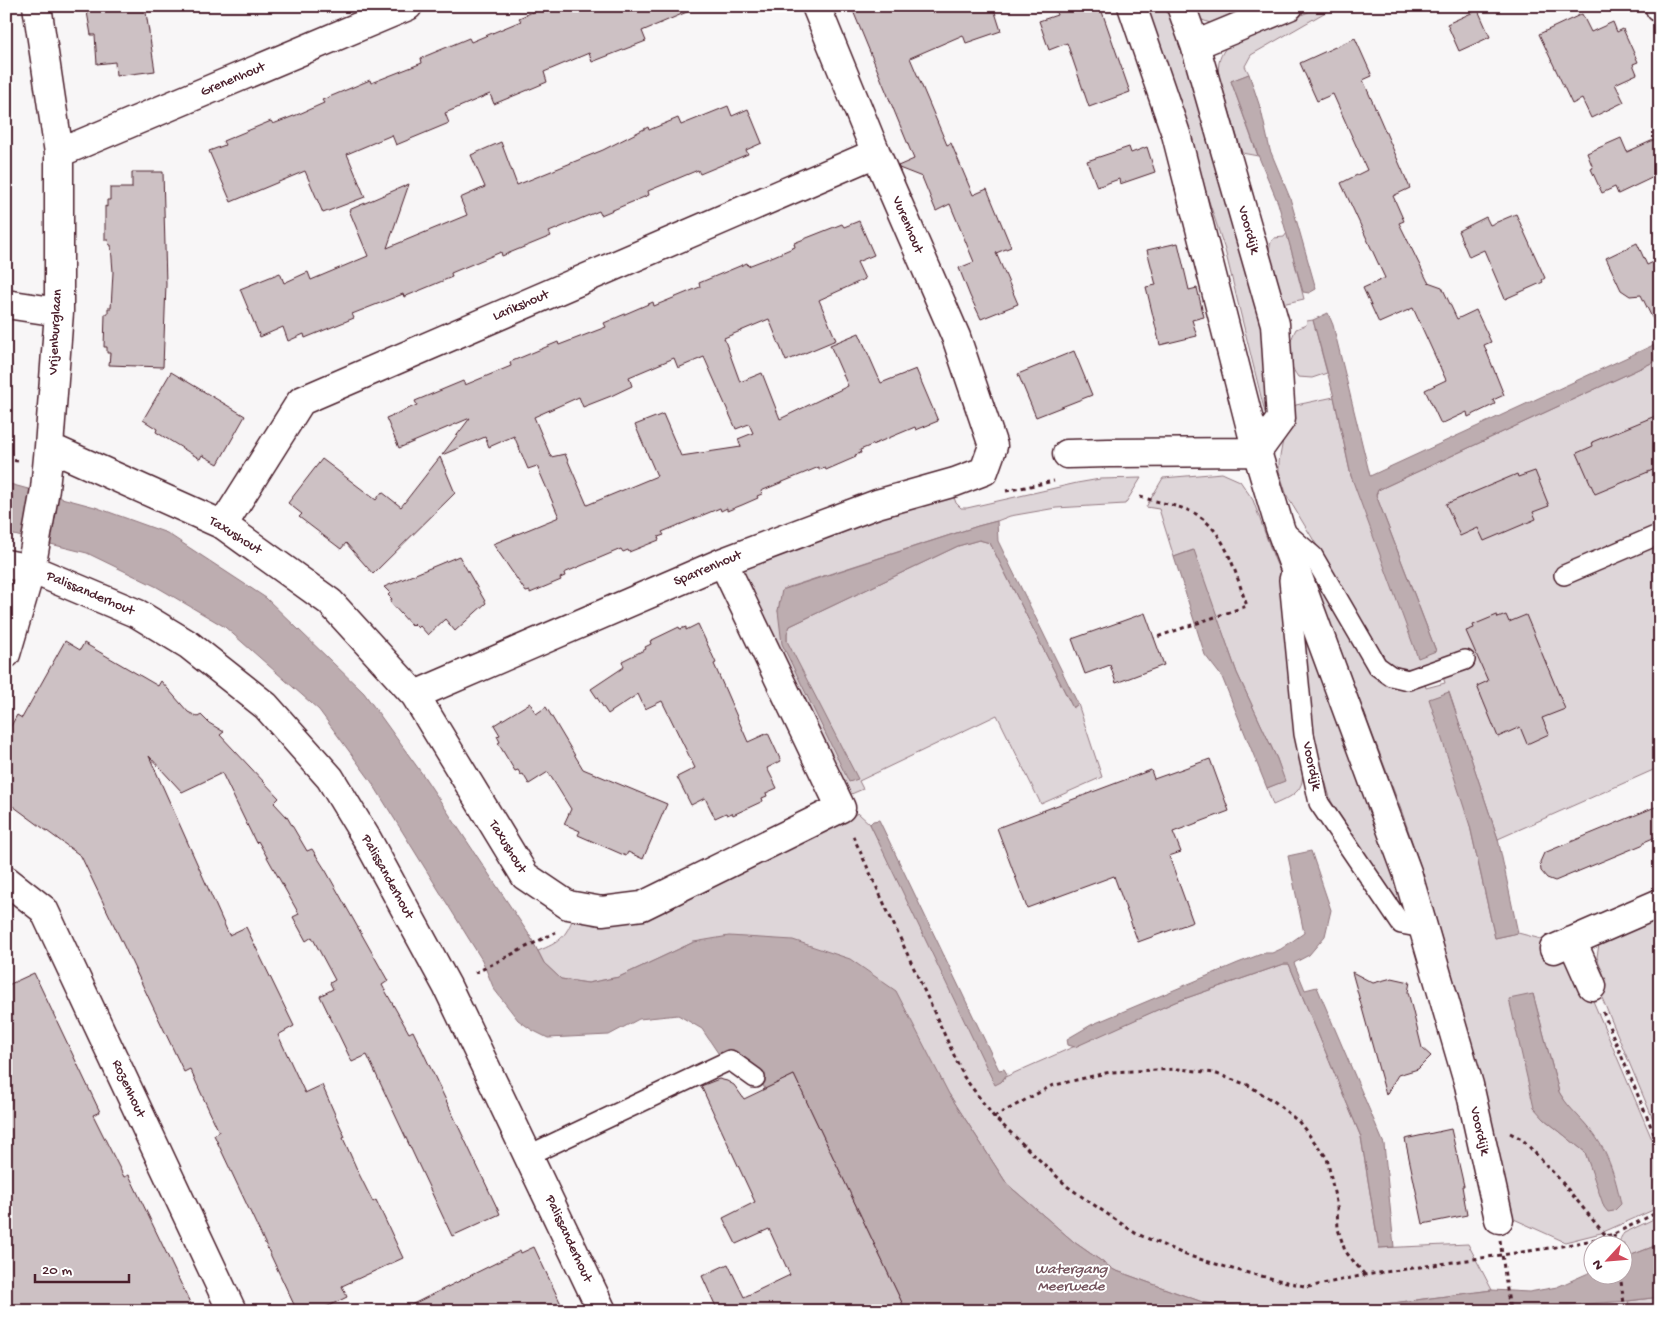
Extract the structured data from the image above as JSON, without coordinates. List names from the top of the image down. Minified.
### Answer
{"streets":{"street":["Grenenhout","Vurenhout","Voordijk","Larikshout","Vrijenburglaan","Taxushout","Sparrenhout","Palissanderhout","Rozenhout"]},"crossings":[["Grenenhout","Vrijenburglaan"],["Vurenhout","Larikshout"],["Vurenhout","Sparrenhout"],["Larikshout","Taxushout"],["Vrijenburglaan","Taxushout"],["Vrijenburglaan","Palissanderhout"],["Taxushout","Sparrenhout"]],"water":["Watergang Meerwede"],"scale_bar":"20 m","north":"bottom left"}
